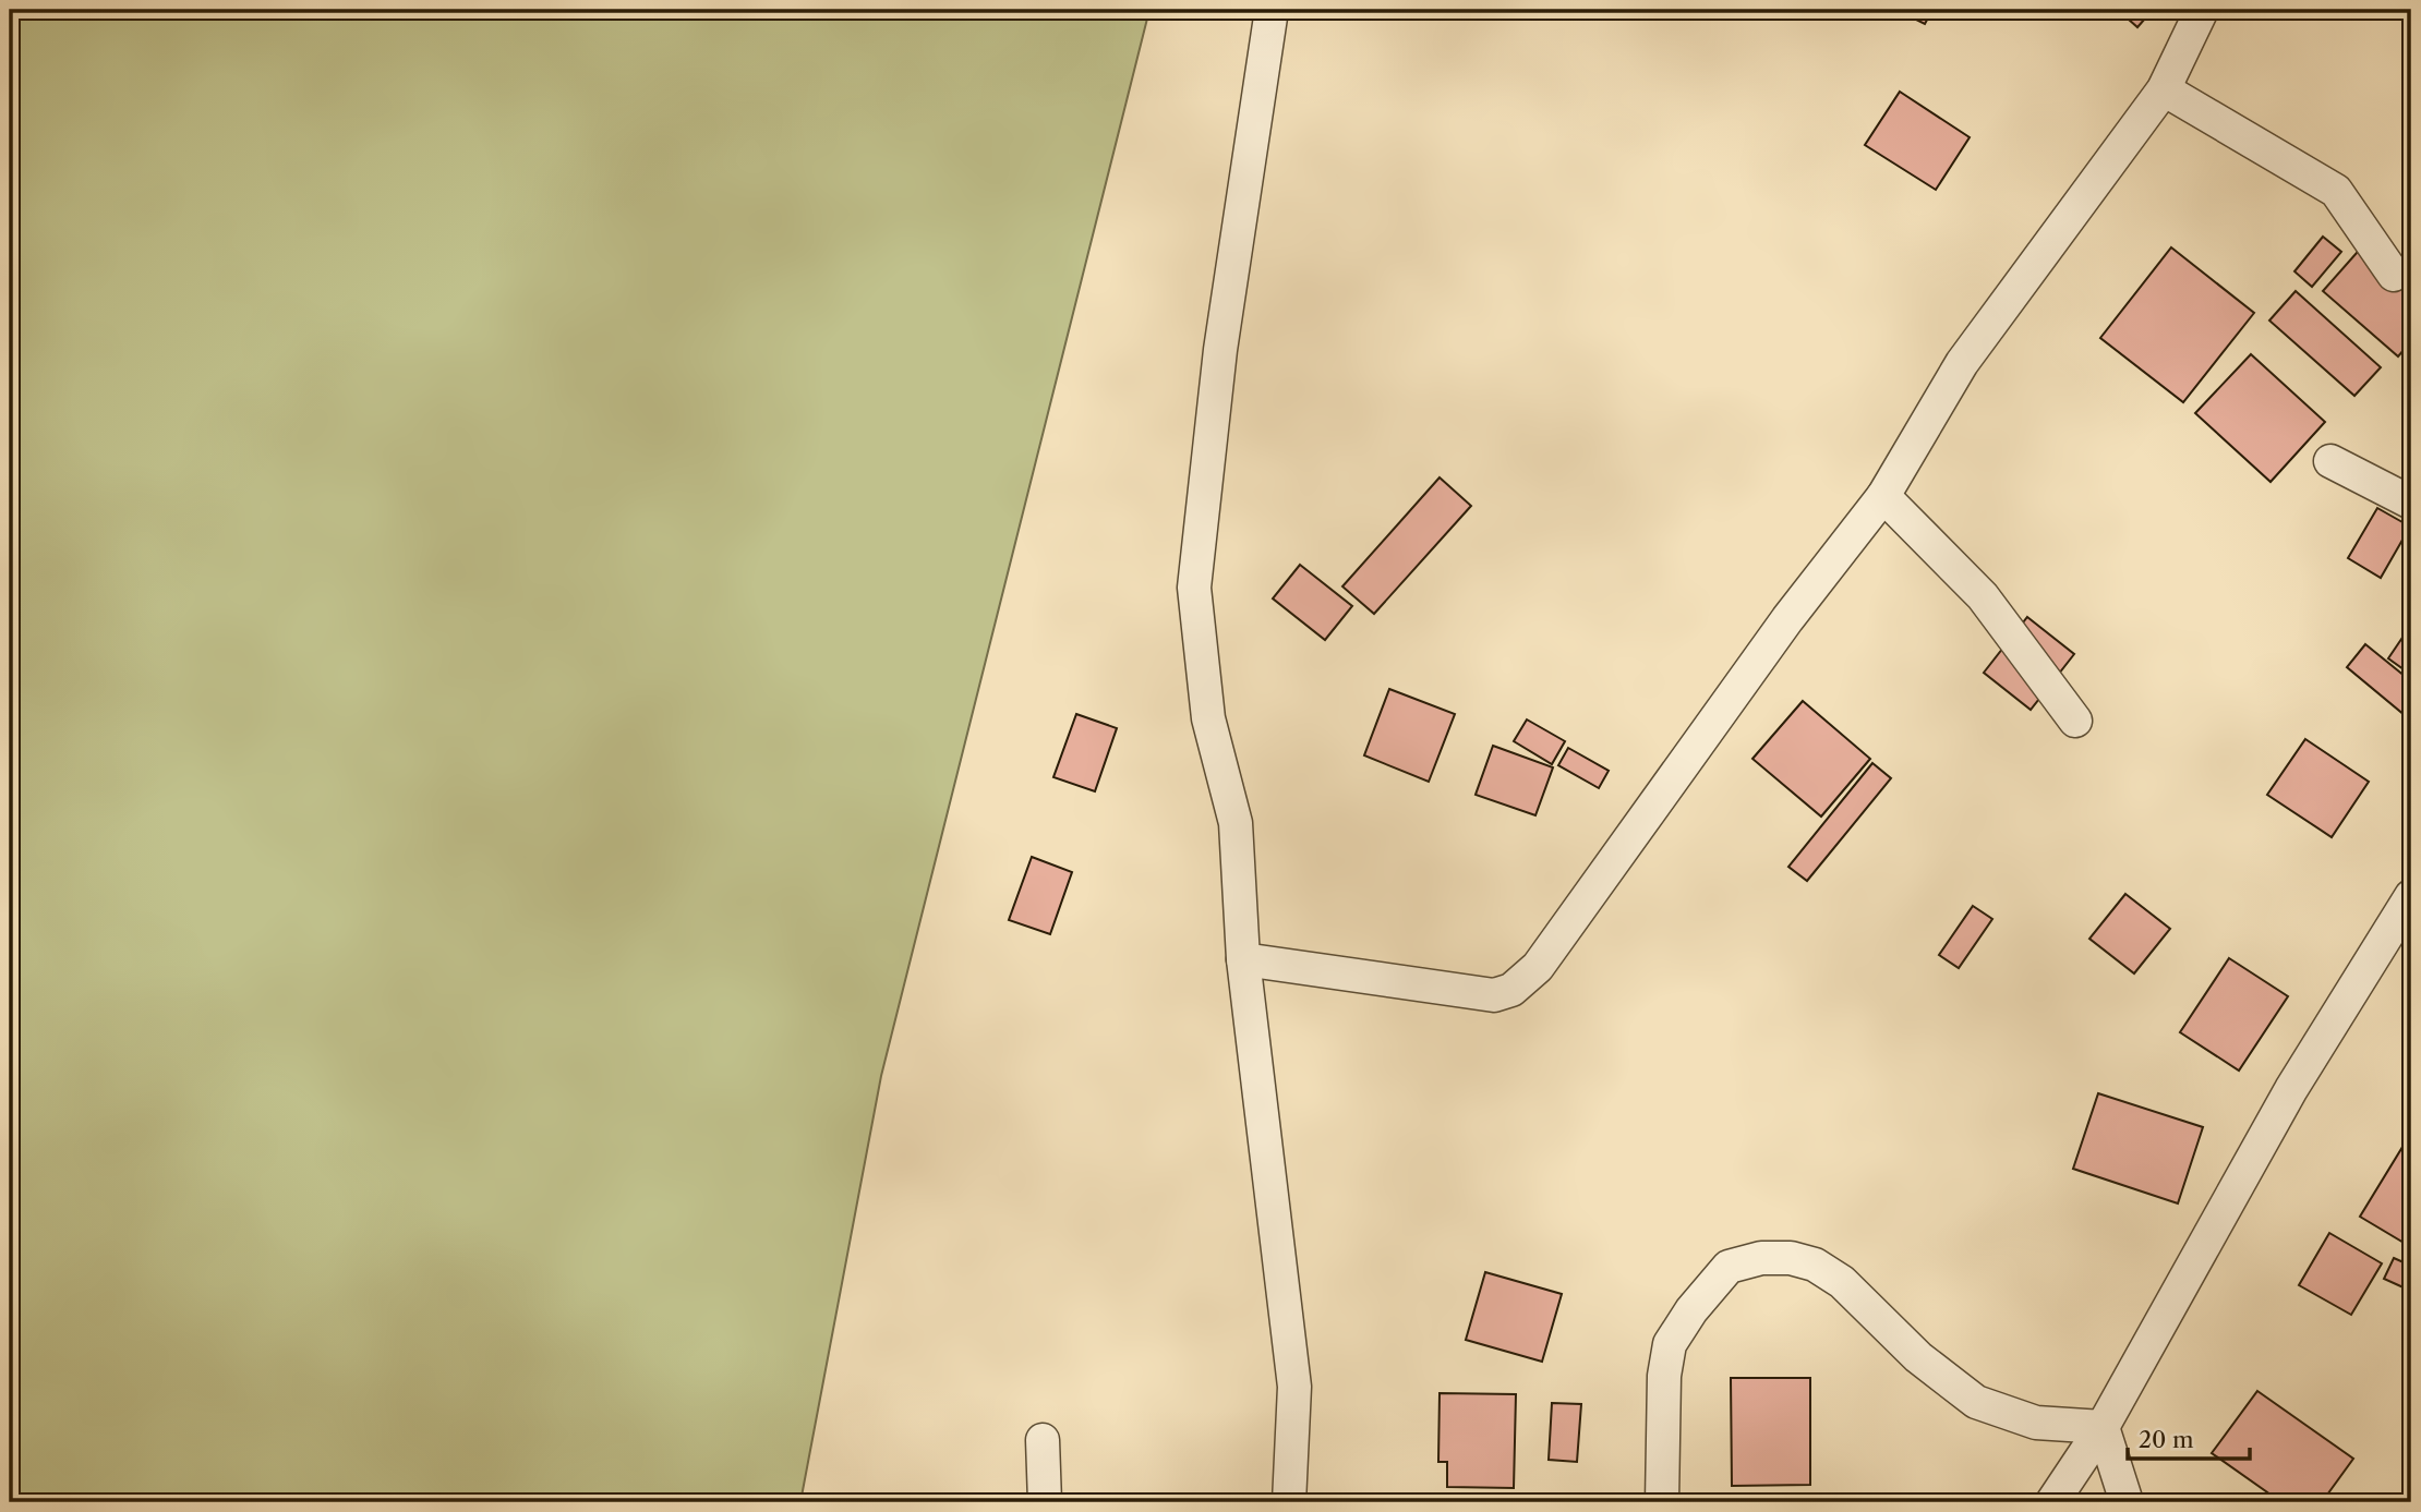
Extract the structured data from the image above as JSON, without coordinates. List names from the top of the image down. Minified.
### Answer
{"scale_bar":"20 m"}
